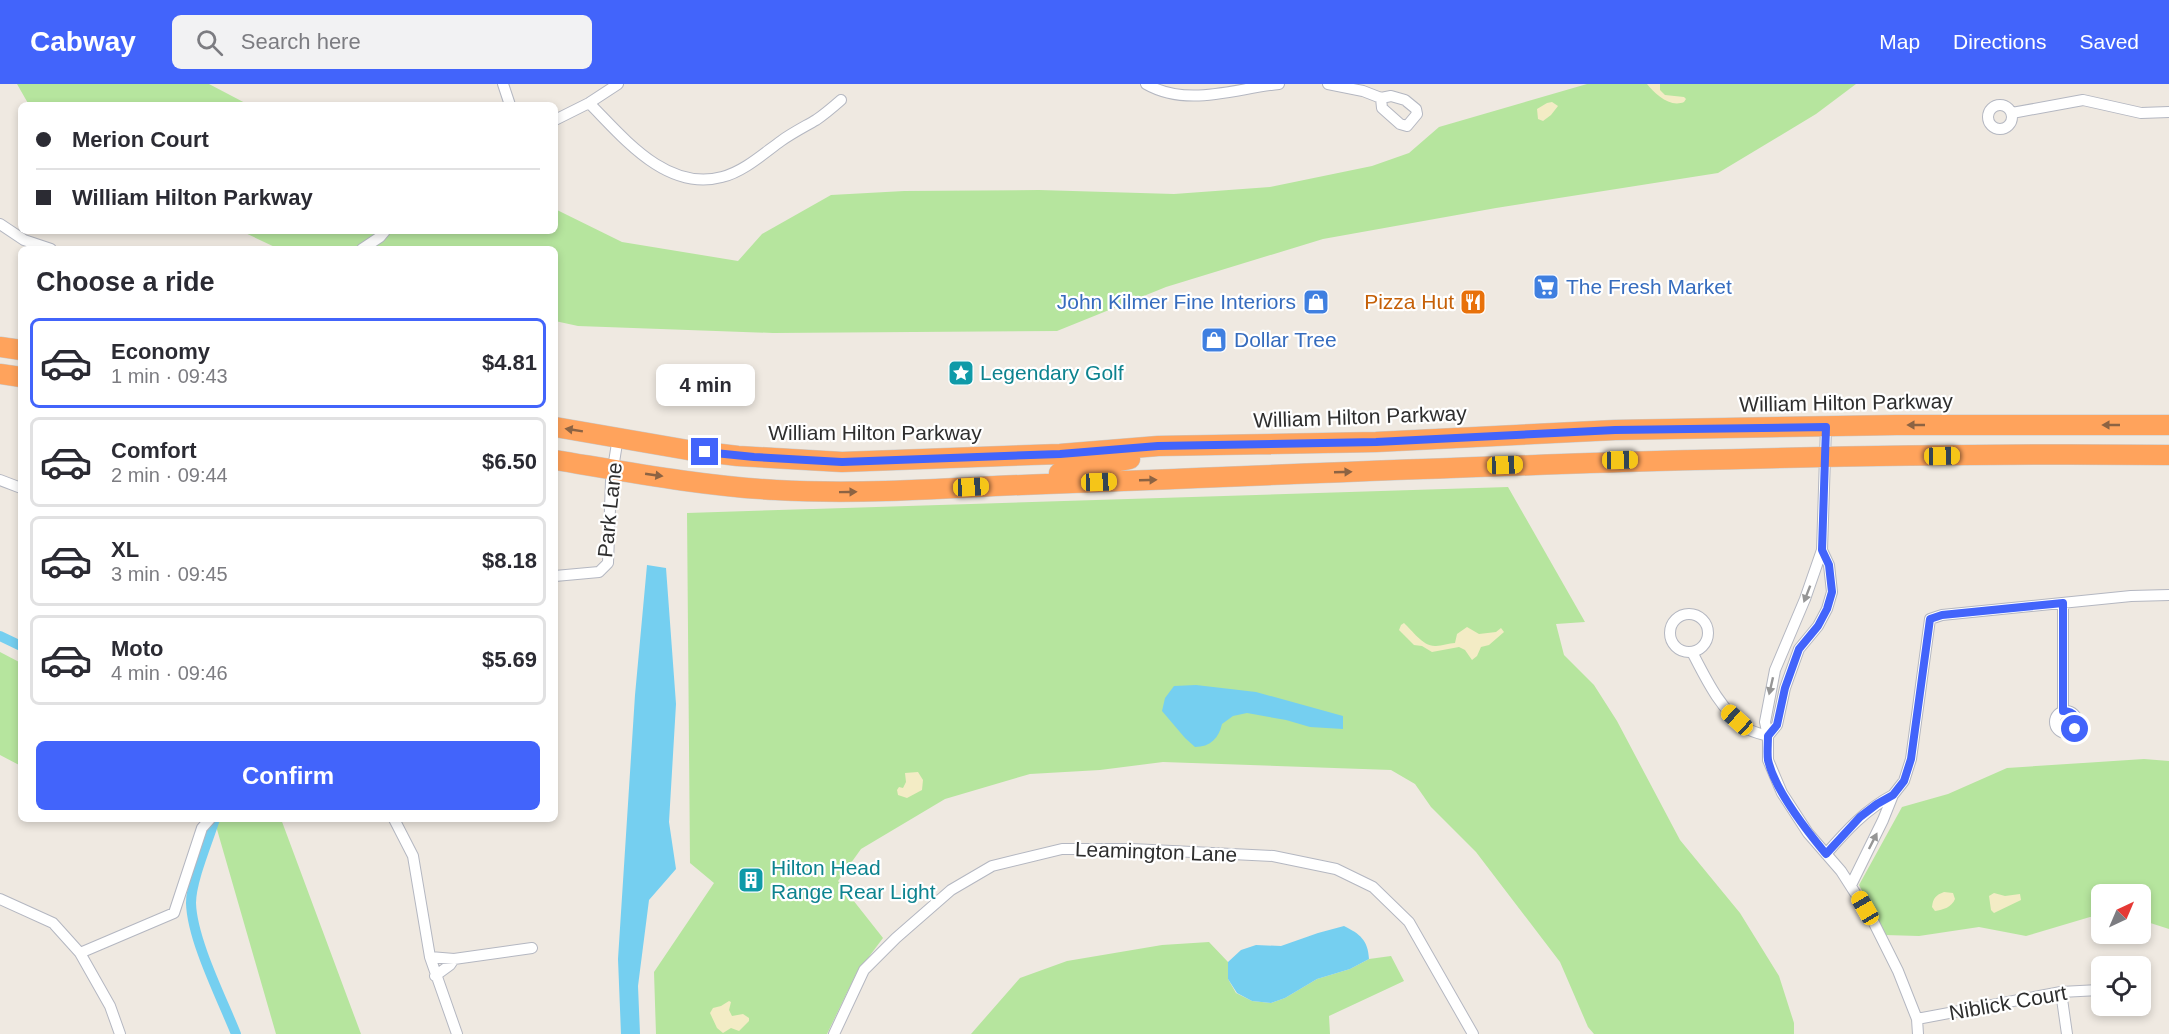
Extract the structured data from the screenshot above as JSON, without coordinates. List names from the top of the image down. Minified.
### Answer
{"streets":{"highway":["William Hilton Parkway"],"street":["Park Lane","Leamington Lane","Niblick Court"]},"crossings":[["William Hilton Parkway","Park Lane"]],"places":{"supermarket":["The Fresh Market"],"shop":["John Kilmer Fine Interiors","Dollar Tree"],"restaurant":["Pizza Hut"],"place":["Legendary Golf"],"building":["Hilton Head Range Rear Light"]},"north":"top right","page":{"header":"Cabway","search":"Search here","nav":["Map","Directions","Saved"],"banner":["Merion Court","William Hilton Parkway"],"heading":"Choose a ride","list":[{"name":"Economy","note":"1 min · 09:43","value":"$4.81"},{"name":"Comfort","note":"2 min · 09:44","value":"$6.50"},{"name":"XL","note":"3 min · 09:45","value":"$8.18"},{"name":"Moto","note":"4 min · 09:46","value":"$5.69"}],"bubble":"4 min","buttons":"Confirm"}}
